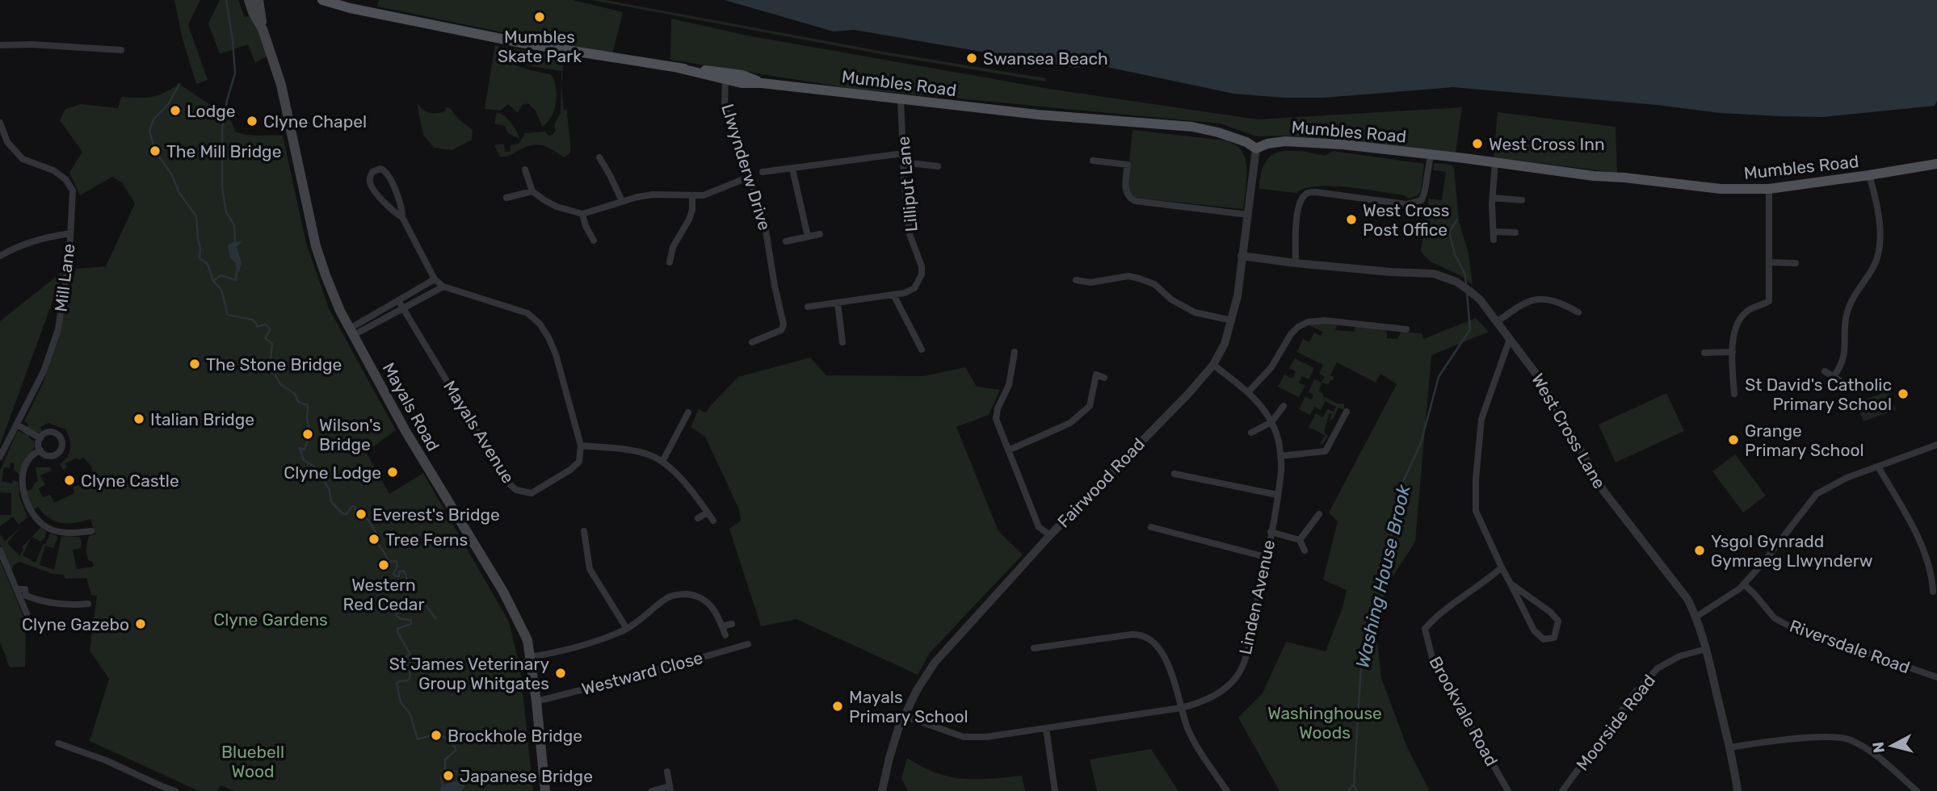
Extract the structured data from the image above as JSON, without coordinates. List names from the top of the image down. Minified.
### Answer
{"streets":{"main road":["Mumbles Road","Mayals Road"],"street":["Llwynderw Drive","Lilliput Lane","Mill Lane","West Cross Lane","Mayals Avenue","Fairwood Road","Linden Avenue","Riversdale Road","Westward Close","Brookvale Road","Moorside Road"]},"crossings":[["Mumbles Road","Llwynderw Drive"],["Mumbles Road","Lilliput Lane"],["Mumbles Road","Fairwood Road"],["Mayals Road","Westward Close"],["West Cross Lane","Fairwood Road"],["West Cross Lane","Moorside Road"],["Fairwood Road","Linden Avenue"]],"water":["Washing House Brook"],"parks":["Clyne Gardens","Washinghouse Woods","Bluebell Wood"],"places":["Mumbles Skate Park","Swansea Beach","Lodge","Clyne Chapel","West Cross Inn","The Mill Bridge","West Cross Post Office","The Stone Bridge","St David's Catholic Primary School","Italian Bridge","Wilson's Bridge","Grange Primary School","Clyne Lodge","Clyne Castle","Everest's Bridge","Tree Ferns","Ysgol Gynradd Gymraeg Llwynderw","Western Red Cedar","Clyne Gazebo","St James Veterinary Group Whitgates","Mayals Primary School","Brockhole Bridge","Japanese Bridge"],"north":"left"}
